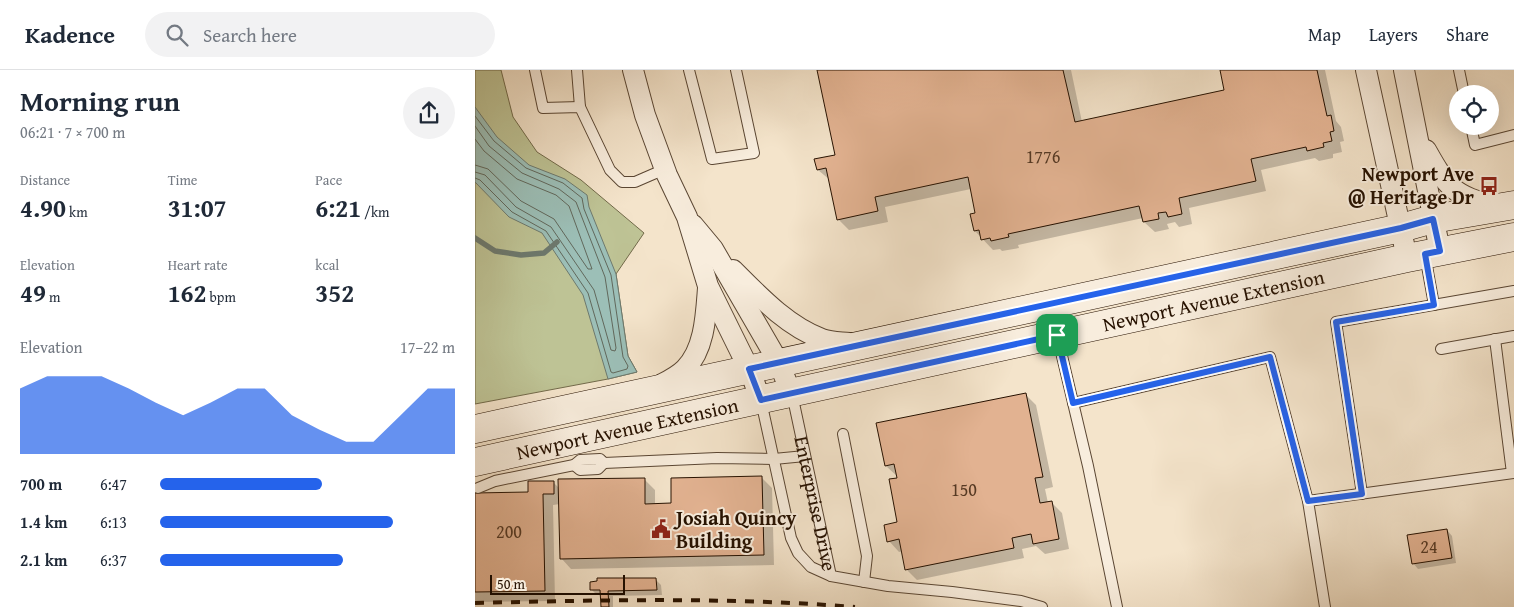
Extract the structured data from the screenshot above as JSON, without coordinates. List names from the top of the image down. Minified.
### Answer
{"streets":{"main road":["Newport Avenue Extension"],"street":["Enterprise Drive"]},"crossings":[["Newport Avenue Extension","Enterprise Drive"]],"places":{"bus stop":["Newport Ave @ Heritage Dr"],"public building":["Josiah Quincy Building"]},"house_numbers":["1776","150","200","24"],"scale_bar":"50 m","page":{"header":"Kadence","search":"Search here","nav":["Map","Layers","Share"],"heading":["Morning run","06:21 · 7 × 700 m"],"stats":[["Distance","4.90 km"],["Time","31:07"],["Pace","6:21 /km"],["Elevation","49 m"],["Heart rate","162 bpm"],["kcal","352"]],"chart":["Elevation","17–22 m"],"list":[{"name":"700 m","note":"6:47"},{"name":"1.4 km","note":"6:13"},{"name":"2.1 km","note":"6:37"}],"scale":"50 m"}}
